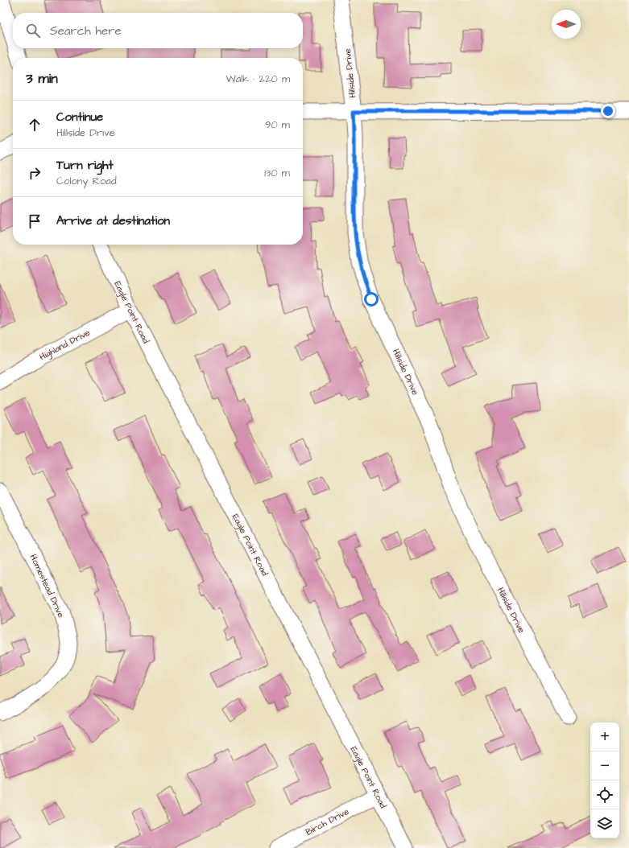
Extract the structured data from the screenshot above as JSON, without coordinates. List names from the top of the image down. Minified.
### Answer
{"streets":{"street":["Hillside Drive","Eagle Point Road","Highland Drive","Homestead Drive","Birch Drive"]},"crossings":[["Eagle Point Road","Highland Drive"],["Eagle Point Road","Birch Drive"]],"north":"left","page":{"search":"Search here","heading":["3 min","Walk · 220 m"],"list":[["Continue","Hillside Drive","90 m"],["Turn right","Colony Road","130 m"],"Arrive at destination"],"map_buttons":["+","−"]}}
